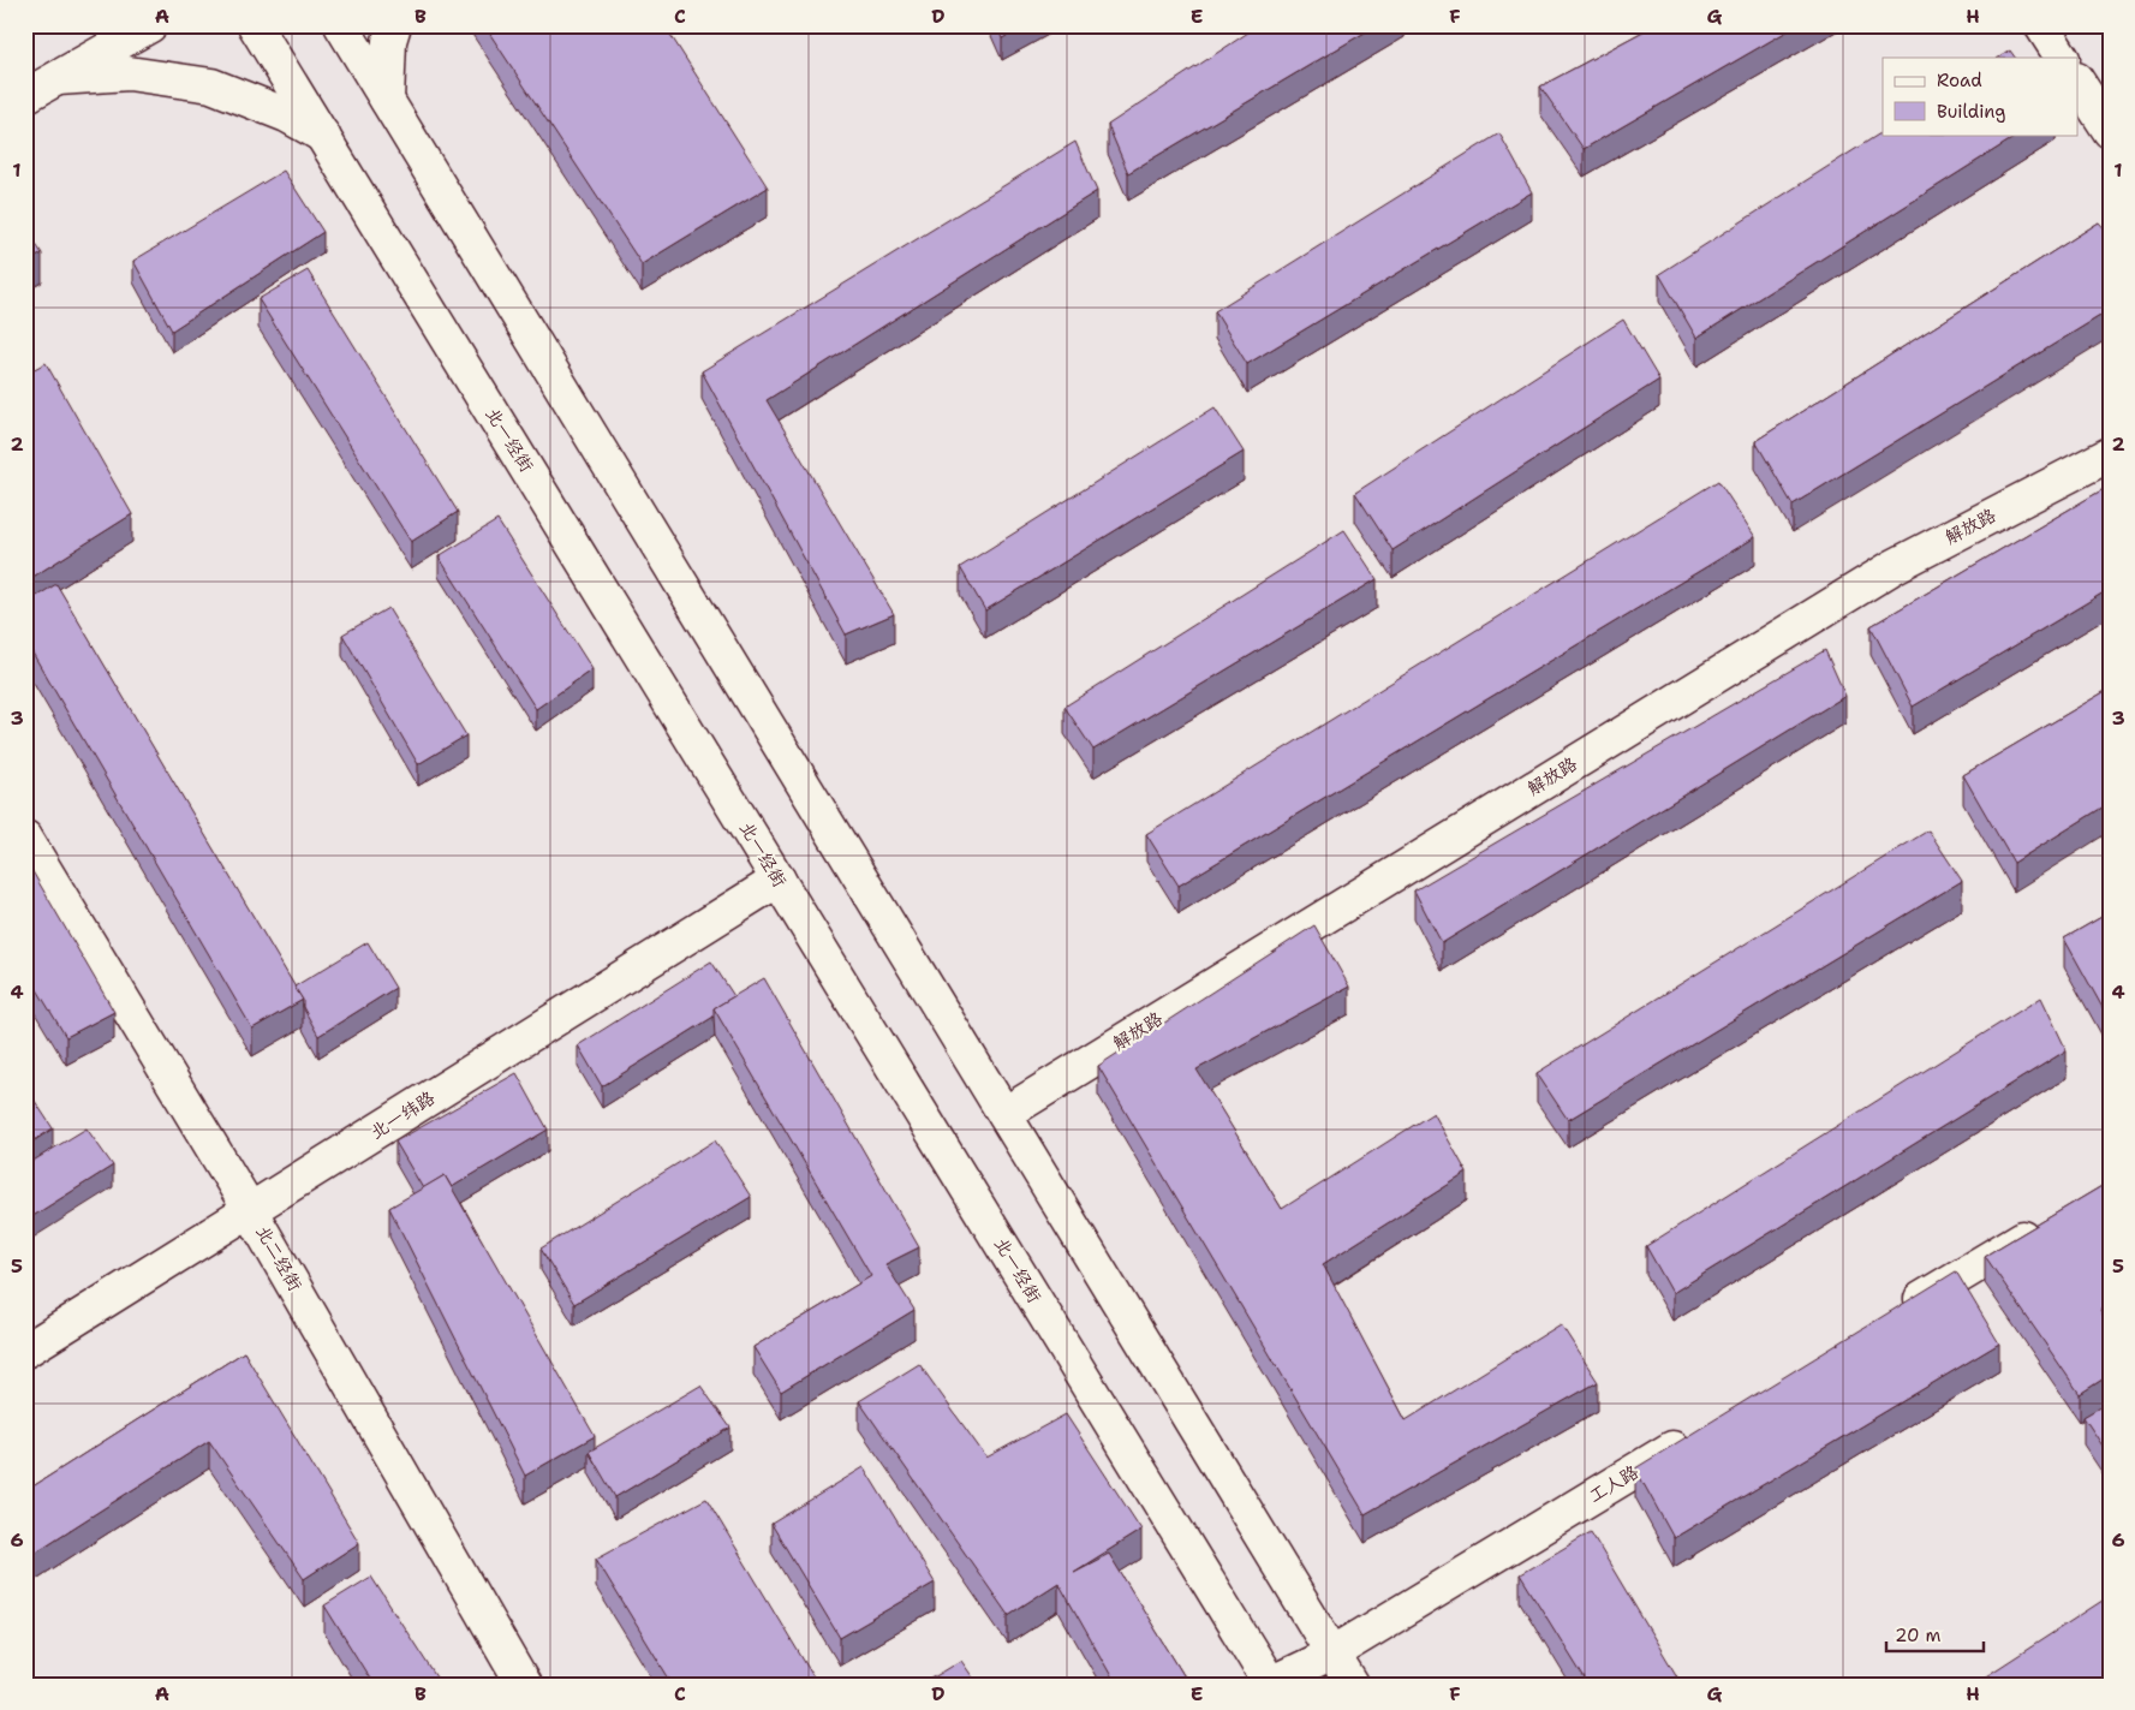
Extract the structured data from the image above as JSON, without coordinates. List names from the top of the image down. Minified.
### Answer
{"streets":{"main road":["北一经街","解放路","北一纬路","北二经街","工人路"]},"crossings":[["北一经街","北一纬路"],["北一经街","工人路"],["北一纬路","北二经街"]],"legend":["Road","Building"],"scale_bar":"20 m","grid":{"columns":["A","B","C","D","E","F","G","H"],"rows":["1","2","3","4","5","6"]}}
